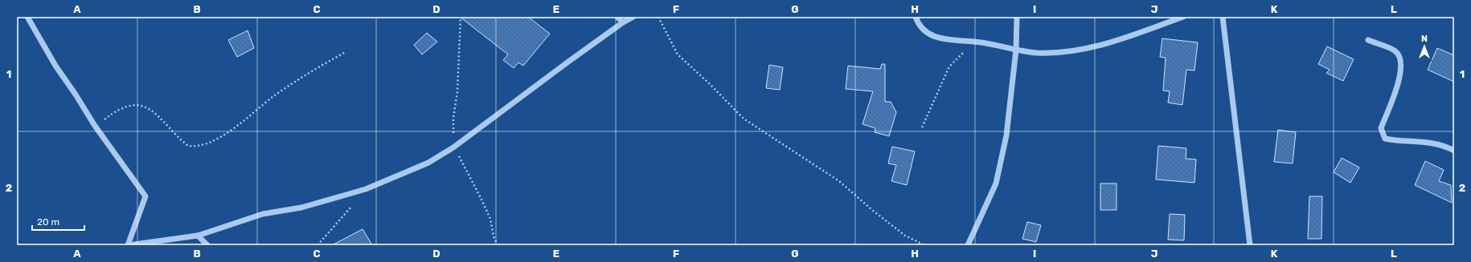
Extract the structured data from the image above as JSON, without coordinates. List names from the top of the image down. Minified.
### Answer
{"scale_bar":"20 m","north":"top","grid":{"columns":["A","B","C","D","E","F","G","H","I","J","K","L"],"rows":["1","2"]}}
